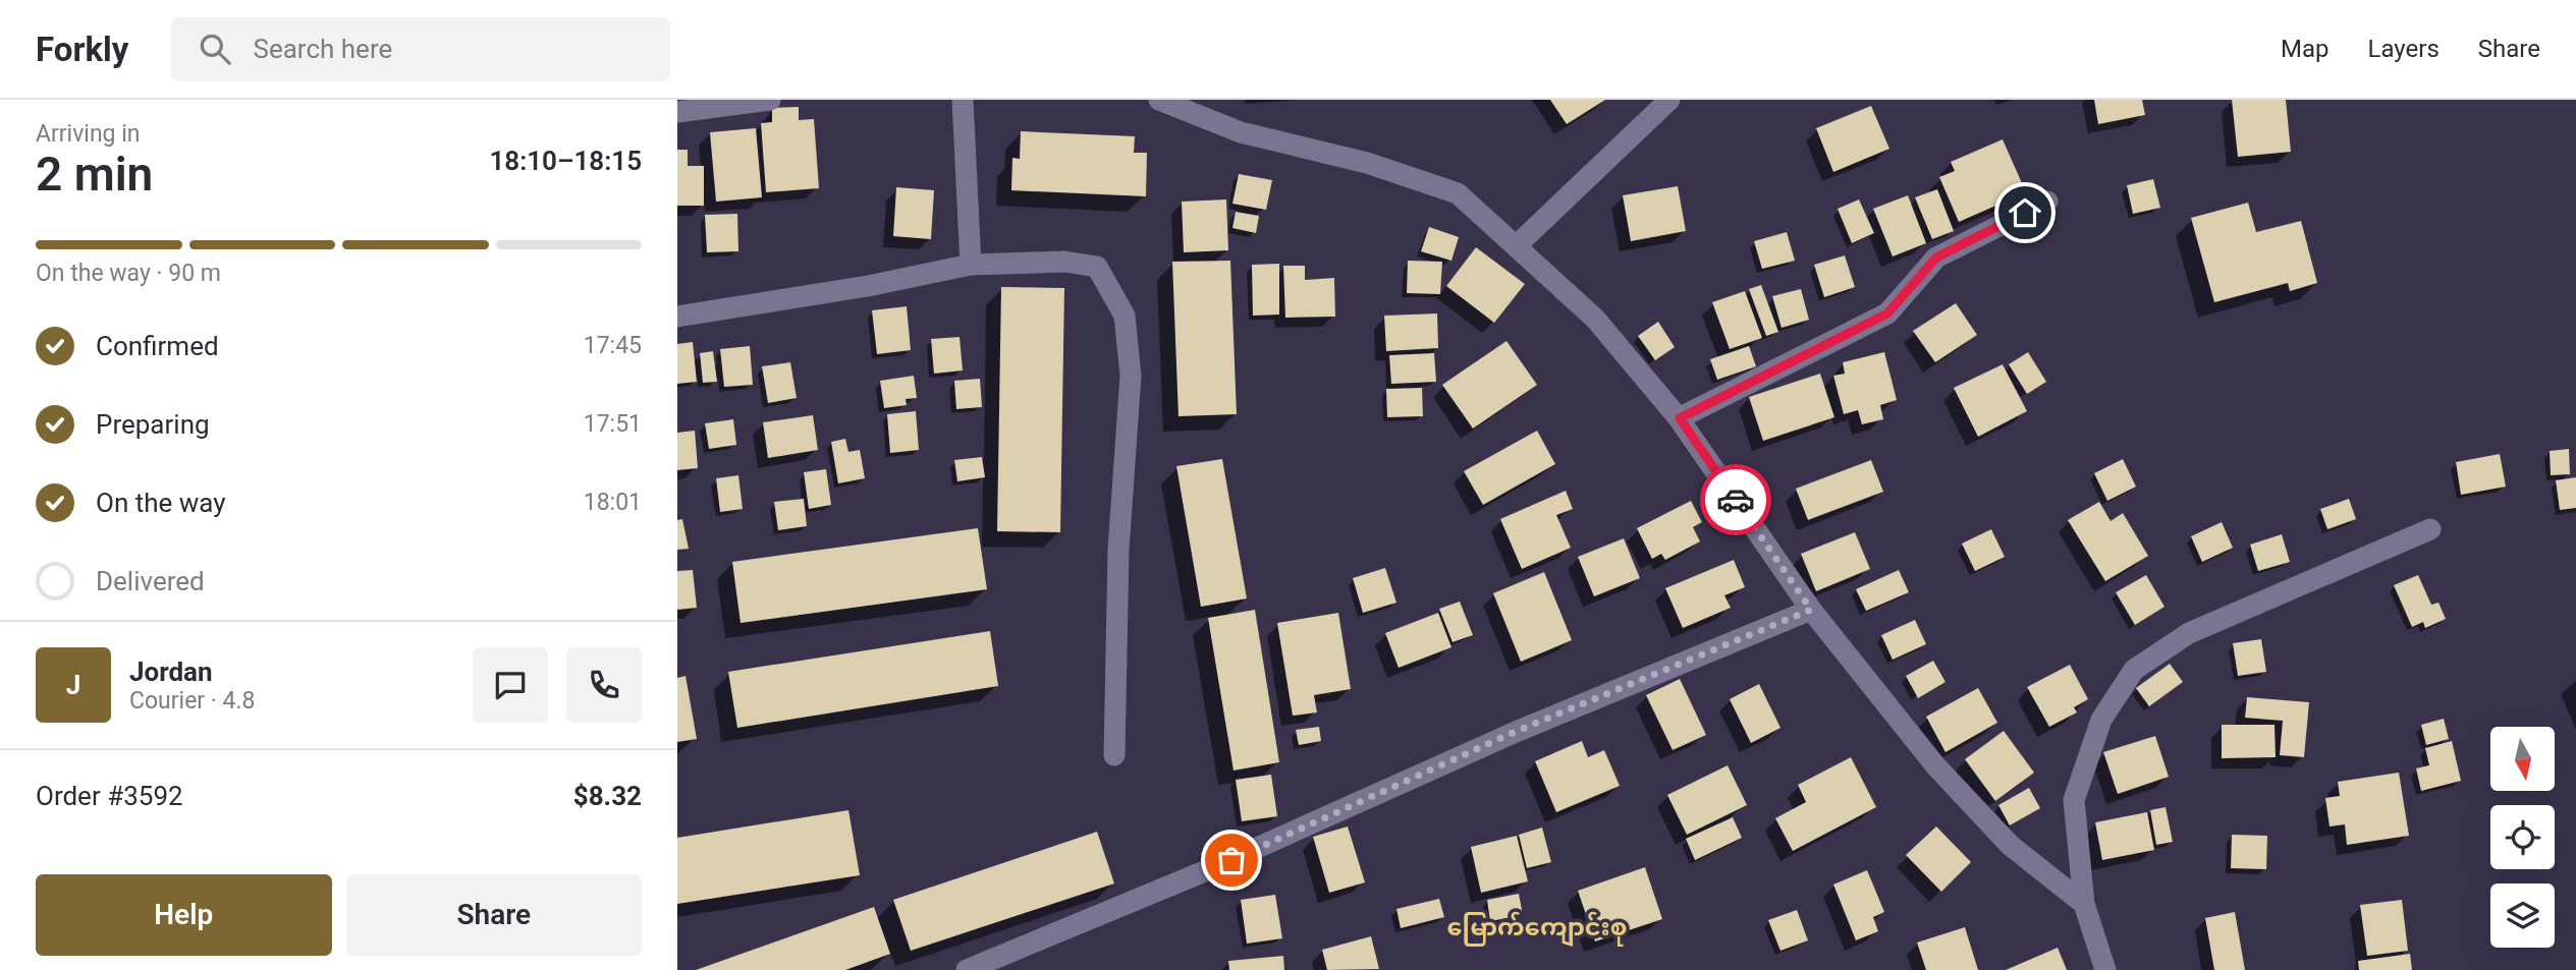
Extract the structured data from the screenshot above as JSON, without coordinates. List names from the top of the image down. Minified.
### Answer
{"districts":["မြောက်ကျောင်းစု"],"north":"bottom","page":{"header":"Forkly","search":"Search here","nav":["Map","Layers","Share"],"heading":["2 min","Arriving in","18:10–18:15"],"panel":["Jordan","Courier · 4.8","Order #3592","$8.32"],"bar":"On the way · 90 m","list":[["Confirmed","17:45"],["Preparing","17:51"],["On the way","18:01"],"Delivered"],"round":"J","buttons":["Help","Share"]}}
